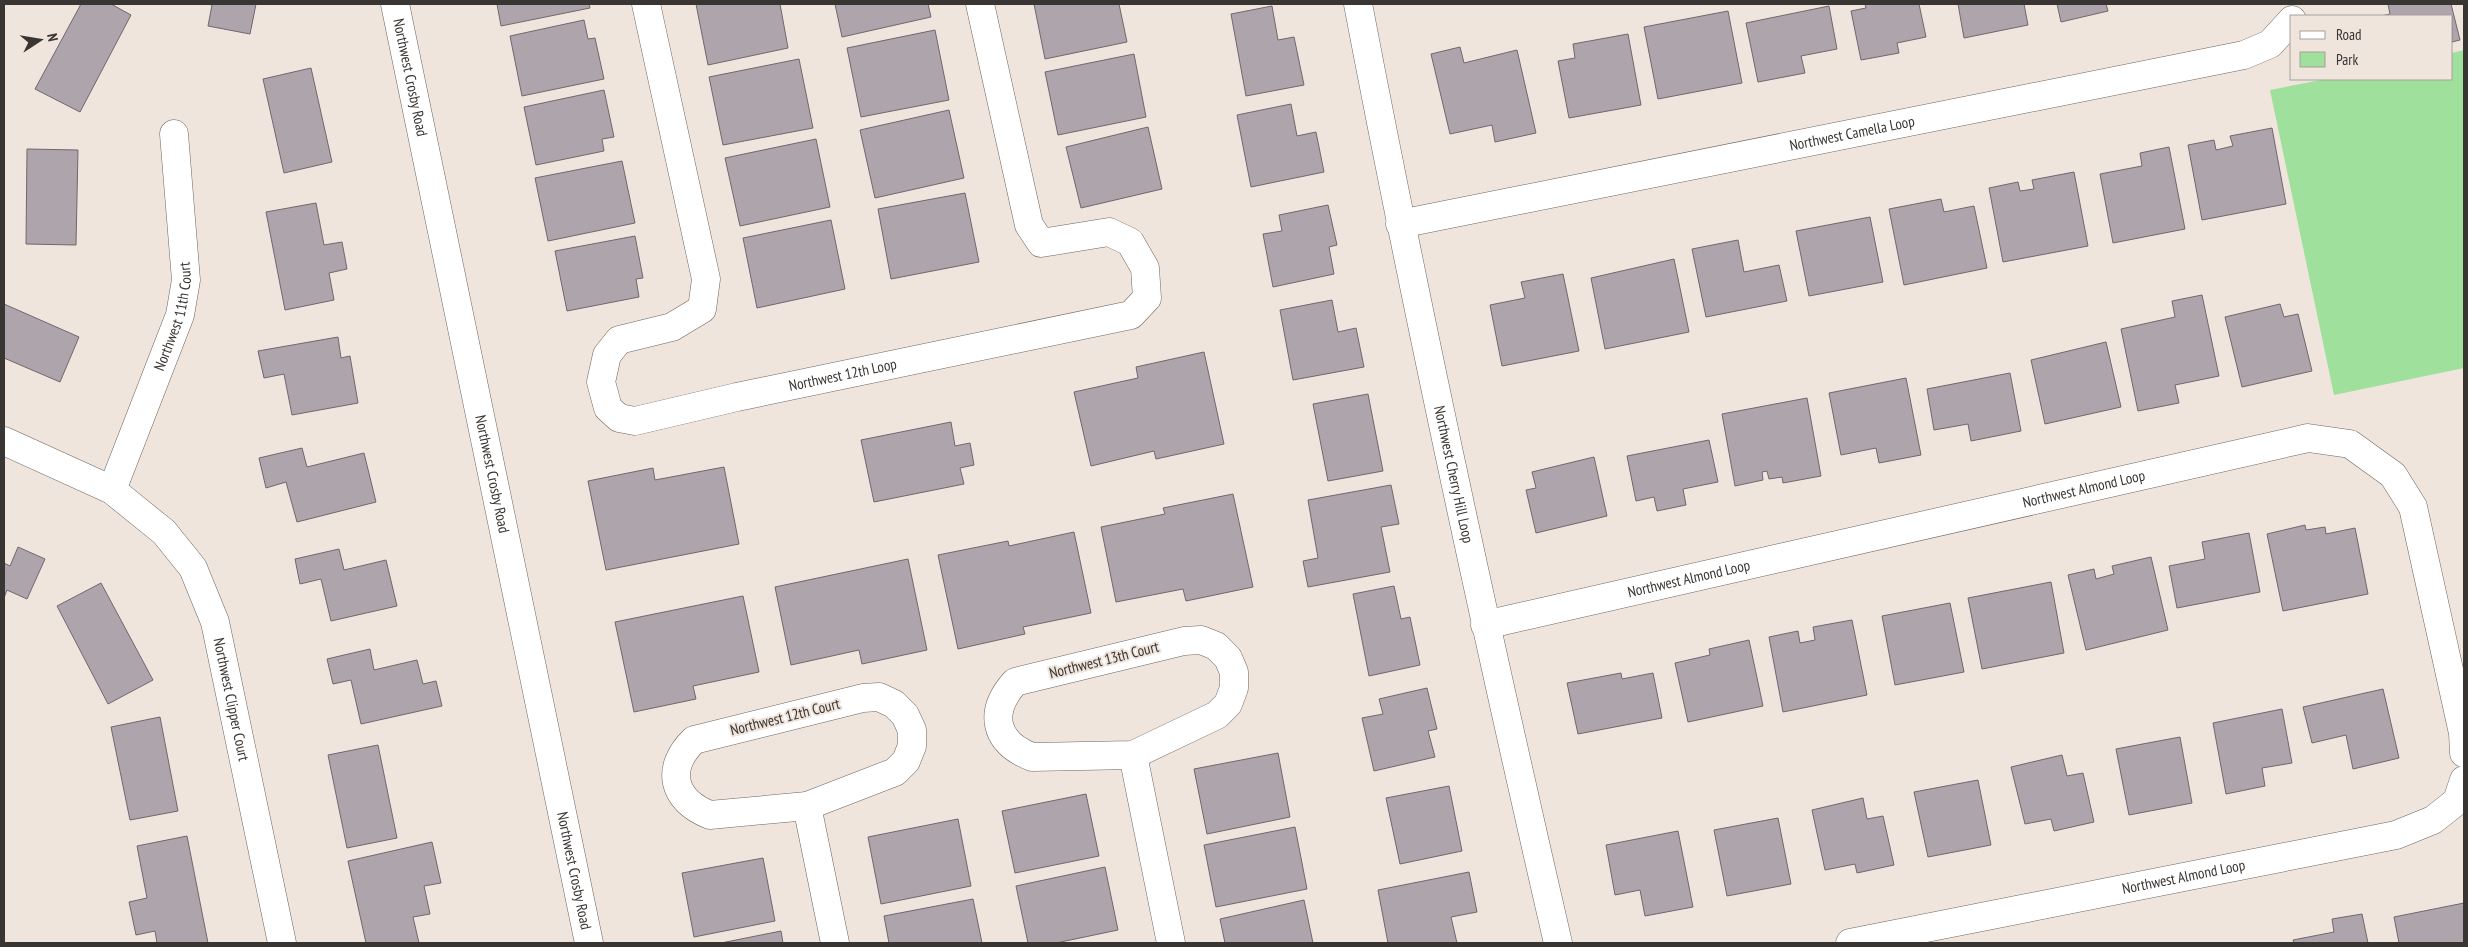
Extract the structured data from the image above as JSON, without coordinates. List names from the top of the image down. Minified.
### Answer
{"streets":{"street":["Northwest Crosby Road","Northwest Camella Loop","Northwest 11th Court","Northwest 12th Loop","Northwest Cherry Hill Loop","Northwest Almond Loop","Northwest 13th Court","Northwest Clipper Court","Northwest 12th Court"]},"crossings":[["Northwest Camella Loop","Northwest Cherry Hill Loop"],["Northwest 11th Court","Northwest Clipper Court"],["Northwest Cherry Hill Loop","Northwest Almond Loop"]],"legend":["Road","Park"],"north":"right"}
